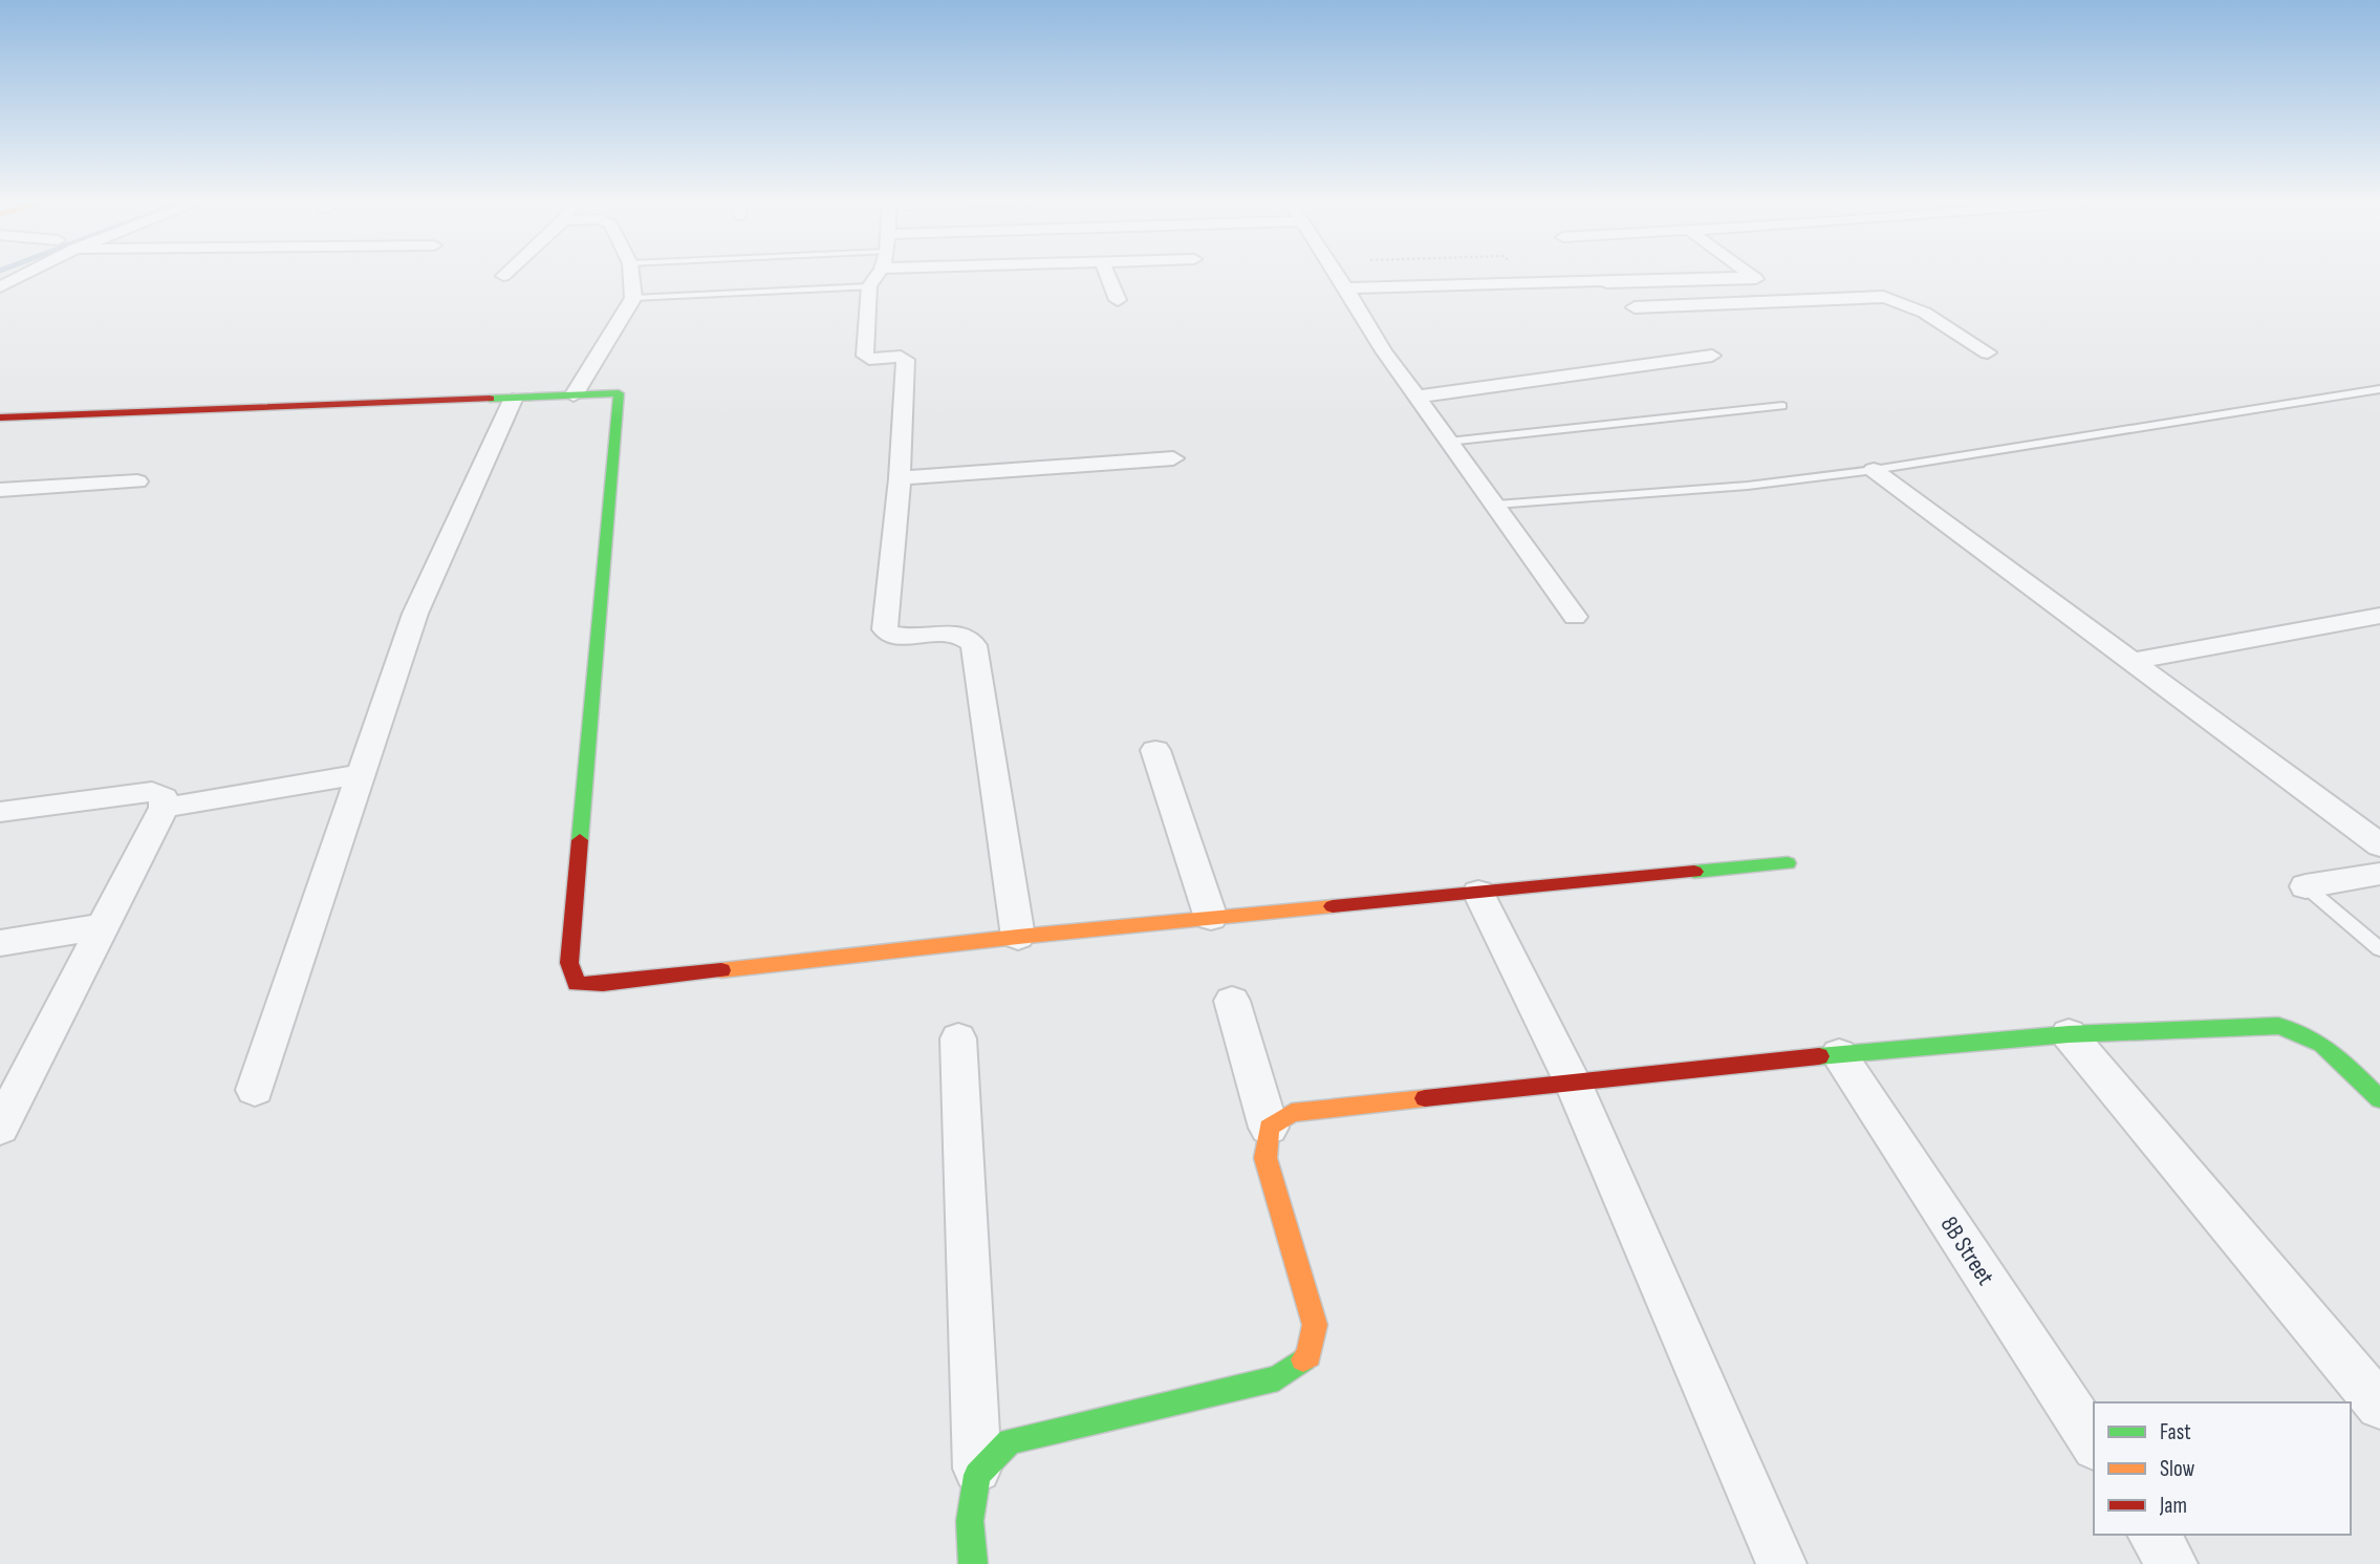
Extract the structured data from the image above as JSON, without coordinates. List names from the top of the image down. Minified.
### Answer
{"streets":{"street":["8B Street"]},"legend":["Fast","Slow","Jam"]}
